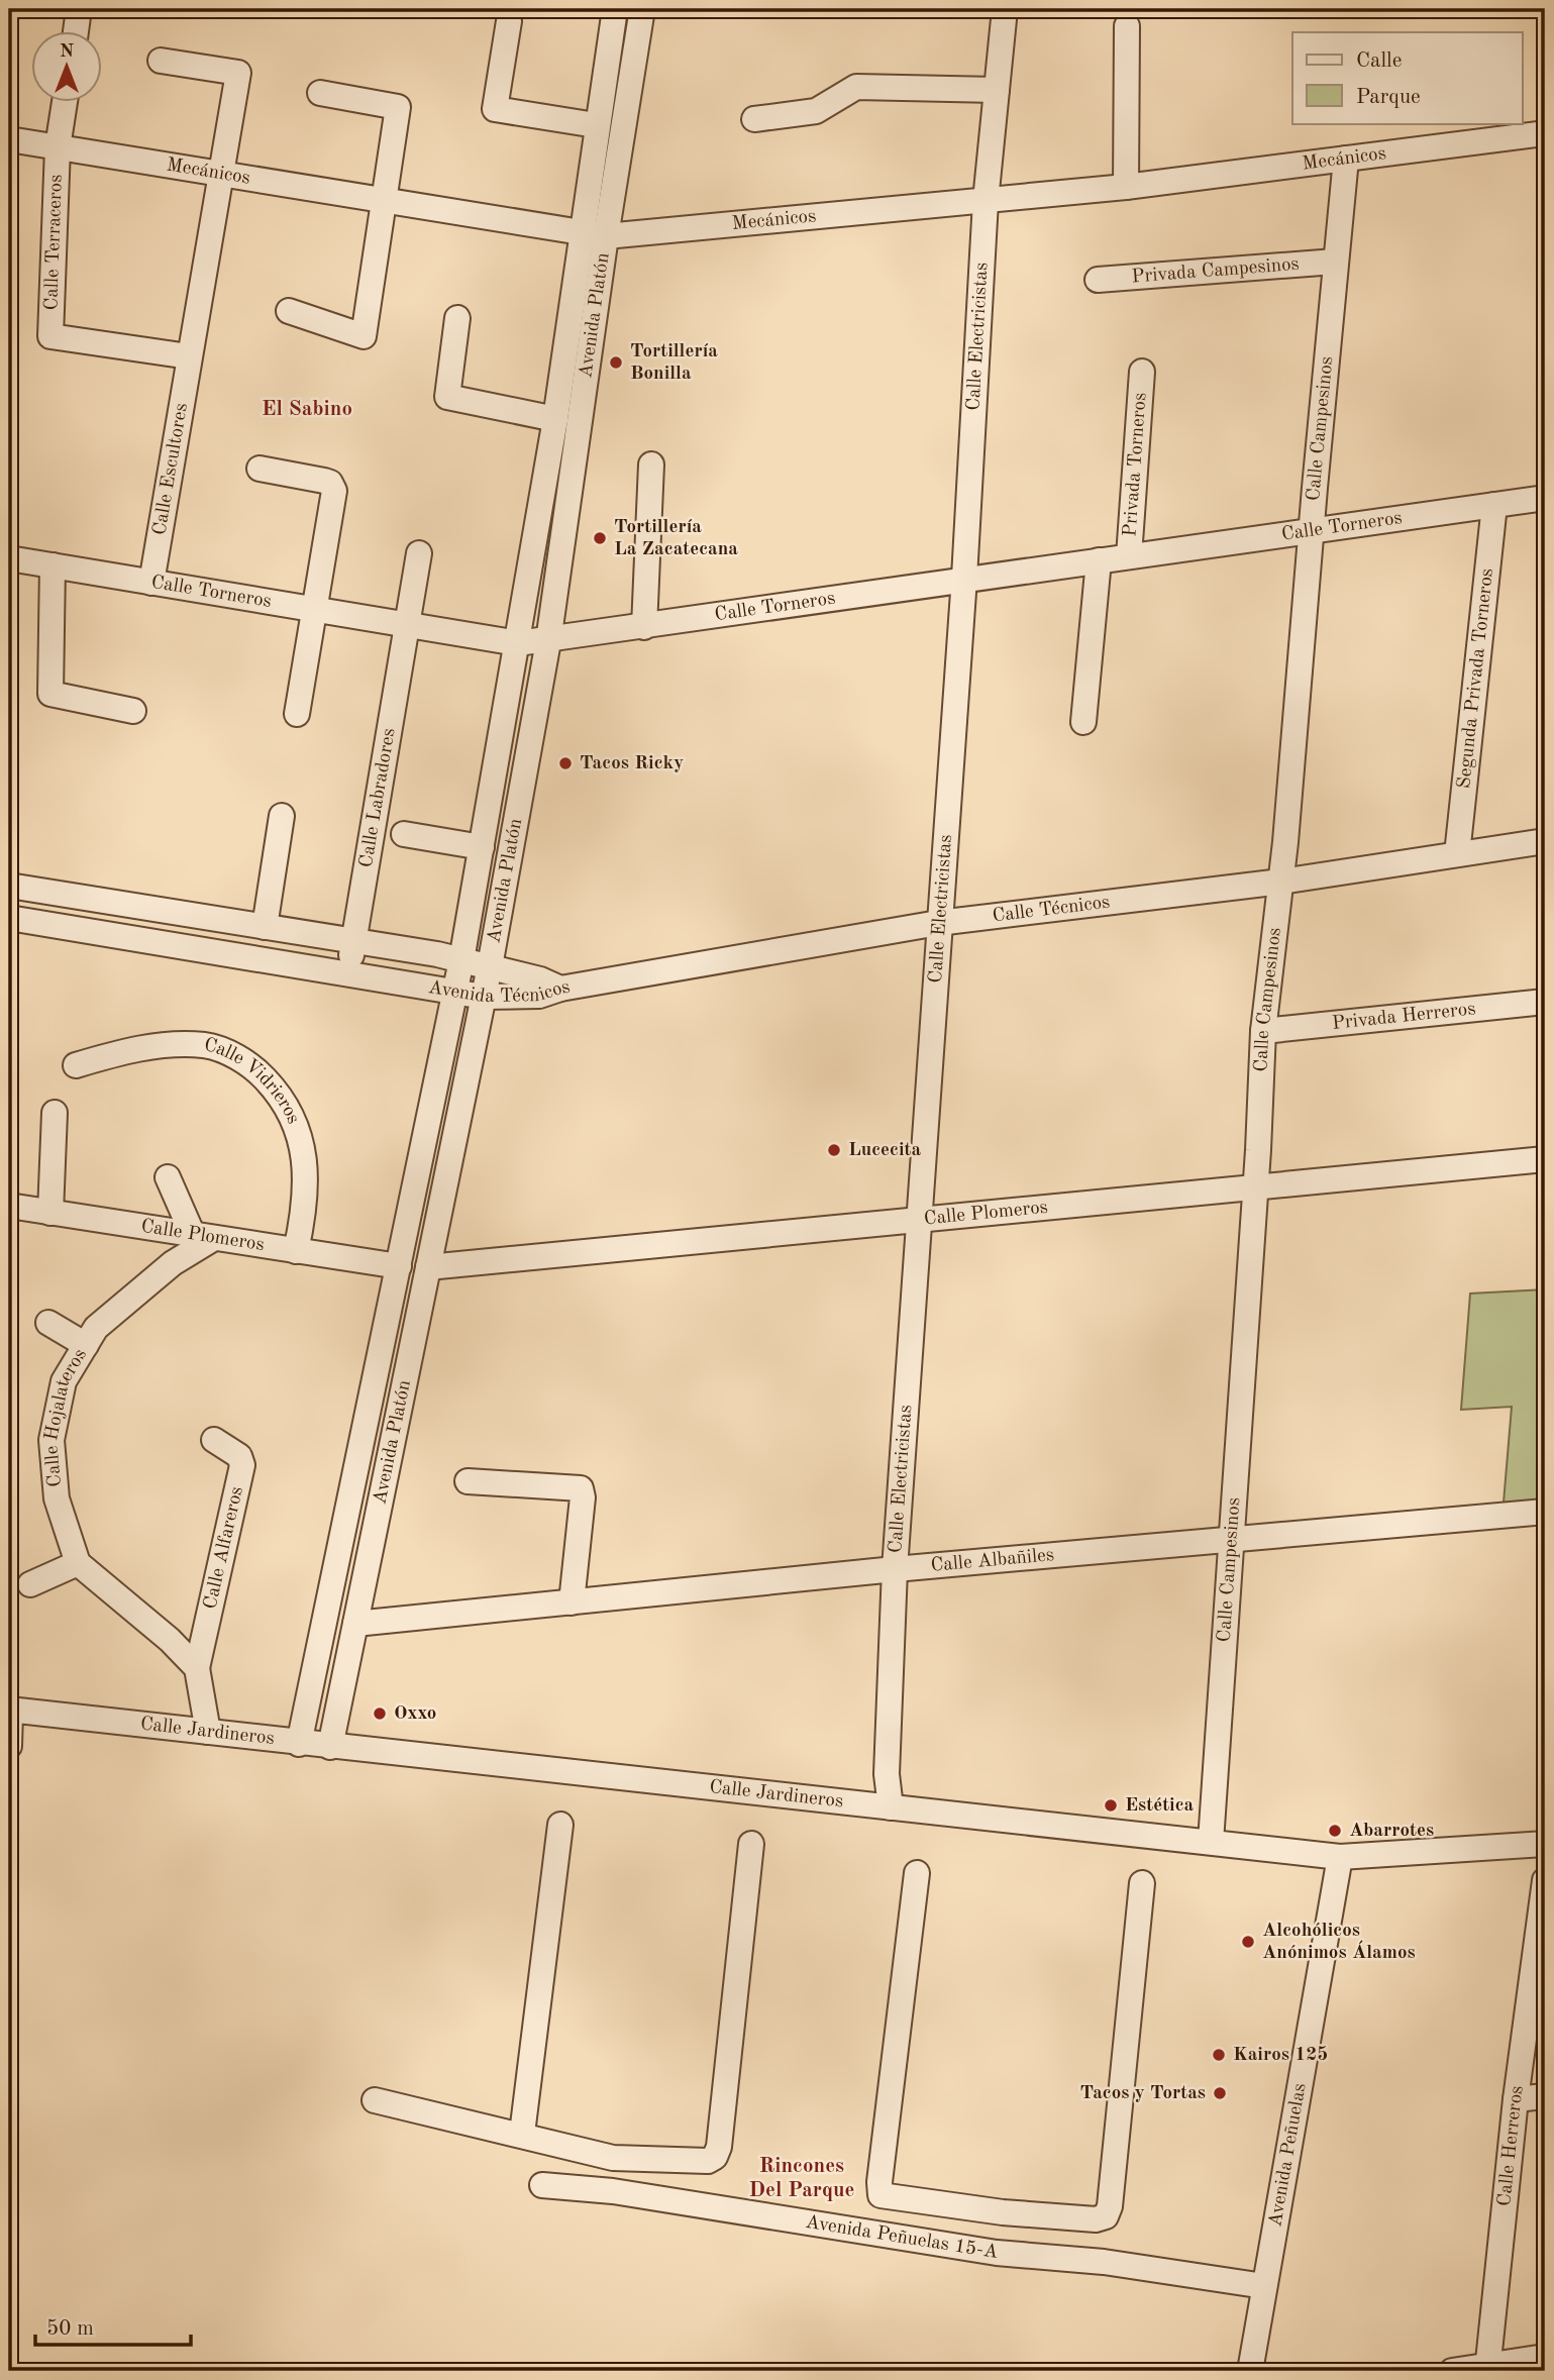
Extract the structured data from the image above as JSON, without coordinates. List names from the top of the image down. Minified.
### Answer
{"streets":{"street":["Mecánicos","Calle Terraceros","Privada Campesinos","Avenida Platón","Calle Electricistas","Calle Campesinos","Privada Torneros","Calle Escultores","Calle Torneros","Segunda Privada Torneros","Calle Labradores","Calle Técnicos","Avenida Técnicos","Privada Herreros","Calle Vidrieros","Calle Plomeros","Calle Hojalateros","Calle Alfareros","Calle Albañiles","Calle Jardineros","Calle Herreros","Avenida Peñuelas","Avenida Peñuelas 15-A"]},"crossings":[["Mecánicos","Calle Terraceros"],["Mecánicos","Avenida Platón"],["Mecánicos","Calle Electricistas"],["Mecánicos","Calle Campesinos"],["Mecánicos","Calle Escultores"],["Calle Terraceros","Calle Escultores"],["Privada Campesinos","Calle Campesinos"],["Avenida Platón","Calle Torneros"],["Avenida Platón","Calle Labradores"],["Avenida Platón","Avenida Técnicos"],["Avenida Platón","Calle Plomeros"],["Avenida Platón","Calle Albañiles"],["Avenida Platón","Calle Jardineros"],["Calle Electricistas","Calle Torneros"],["Calle Electricistas","Calle Técnicos"],["Calle Electricistas","Calle Plomeros"],["Calle Electricistas","Calle Albañiles"],["Calle Electricistas","Calle Jardineros"],["Calle Campesinos","Calle Torneros"],["Calle Campesinos","Calle Técnicos"],["Calle Campesinos","Privada Herreros"],["Calle Campesinos","Calle Plomeros"],["Calle Campesinos","Calle Albañiles"],["Calle Campesinos","Calle Jardineros"],["Privada Torneros","Calle Torneros"],["Calle Escultores","Calle Torneros"],["Calle Torneros","Segunda Privada Torneros"],["Calle Torneros","Calle Labradores"],["Segunda Privada Torneros","Calle Técnicos"],["Calle Labradores","Avenida Técnicos"],["Calle Técnicos","Avenida Técnicos"],["Calle Vidrieros","Calle Plomeros"],["Calle Plomeros","Calle Hojalateros"],["Calle Jardineros","Avenida Peñuelas"],["Avenida Peñuelas","Avenida Peñuelas 15-A"]],"districts":["El Sabino","Rincones Del Parque"],"places":["Tortillería Bonilla","Tortillería La Zacatecana","Tacos Ricky","Lucecita","Oxxo","Estética","Abarrotes","Alcohólicos Anónimos Álamos","Kairos 125","Tacos y Tortas"],"legend":["Calle","Parque"],"scale_bar":"50 m","north":"top"}
